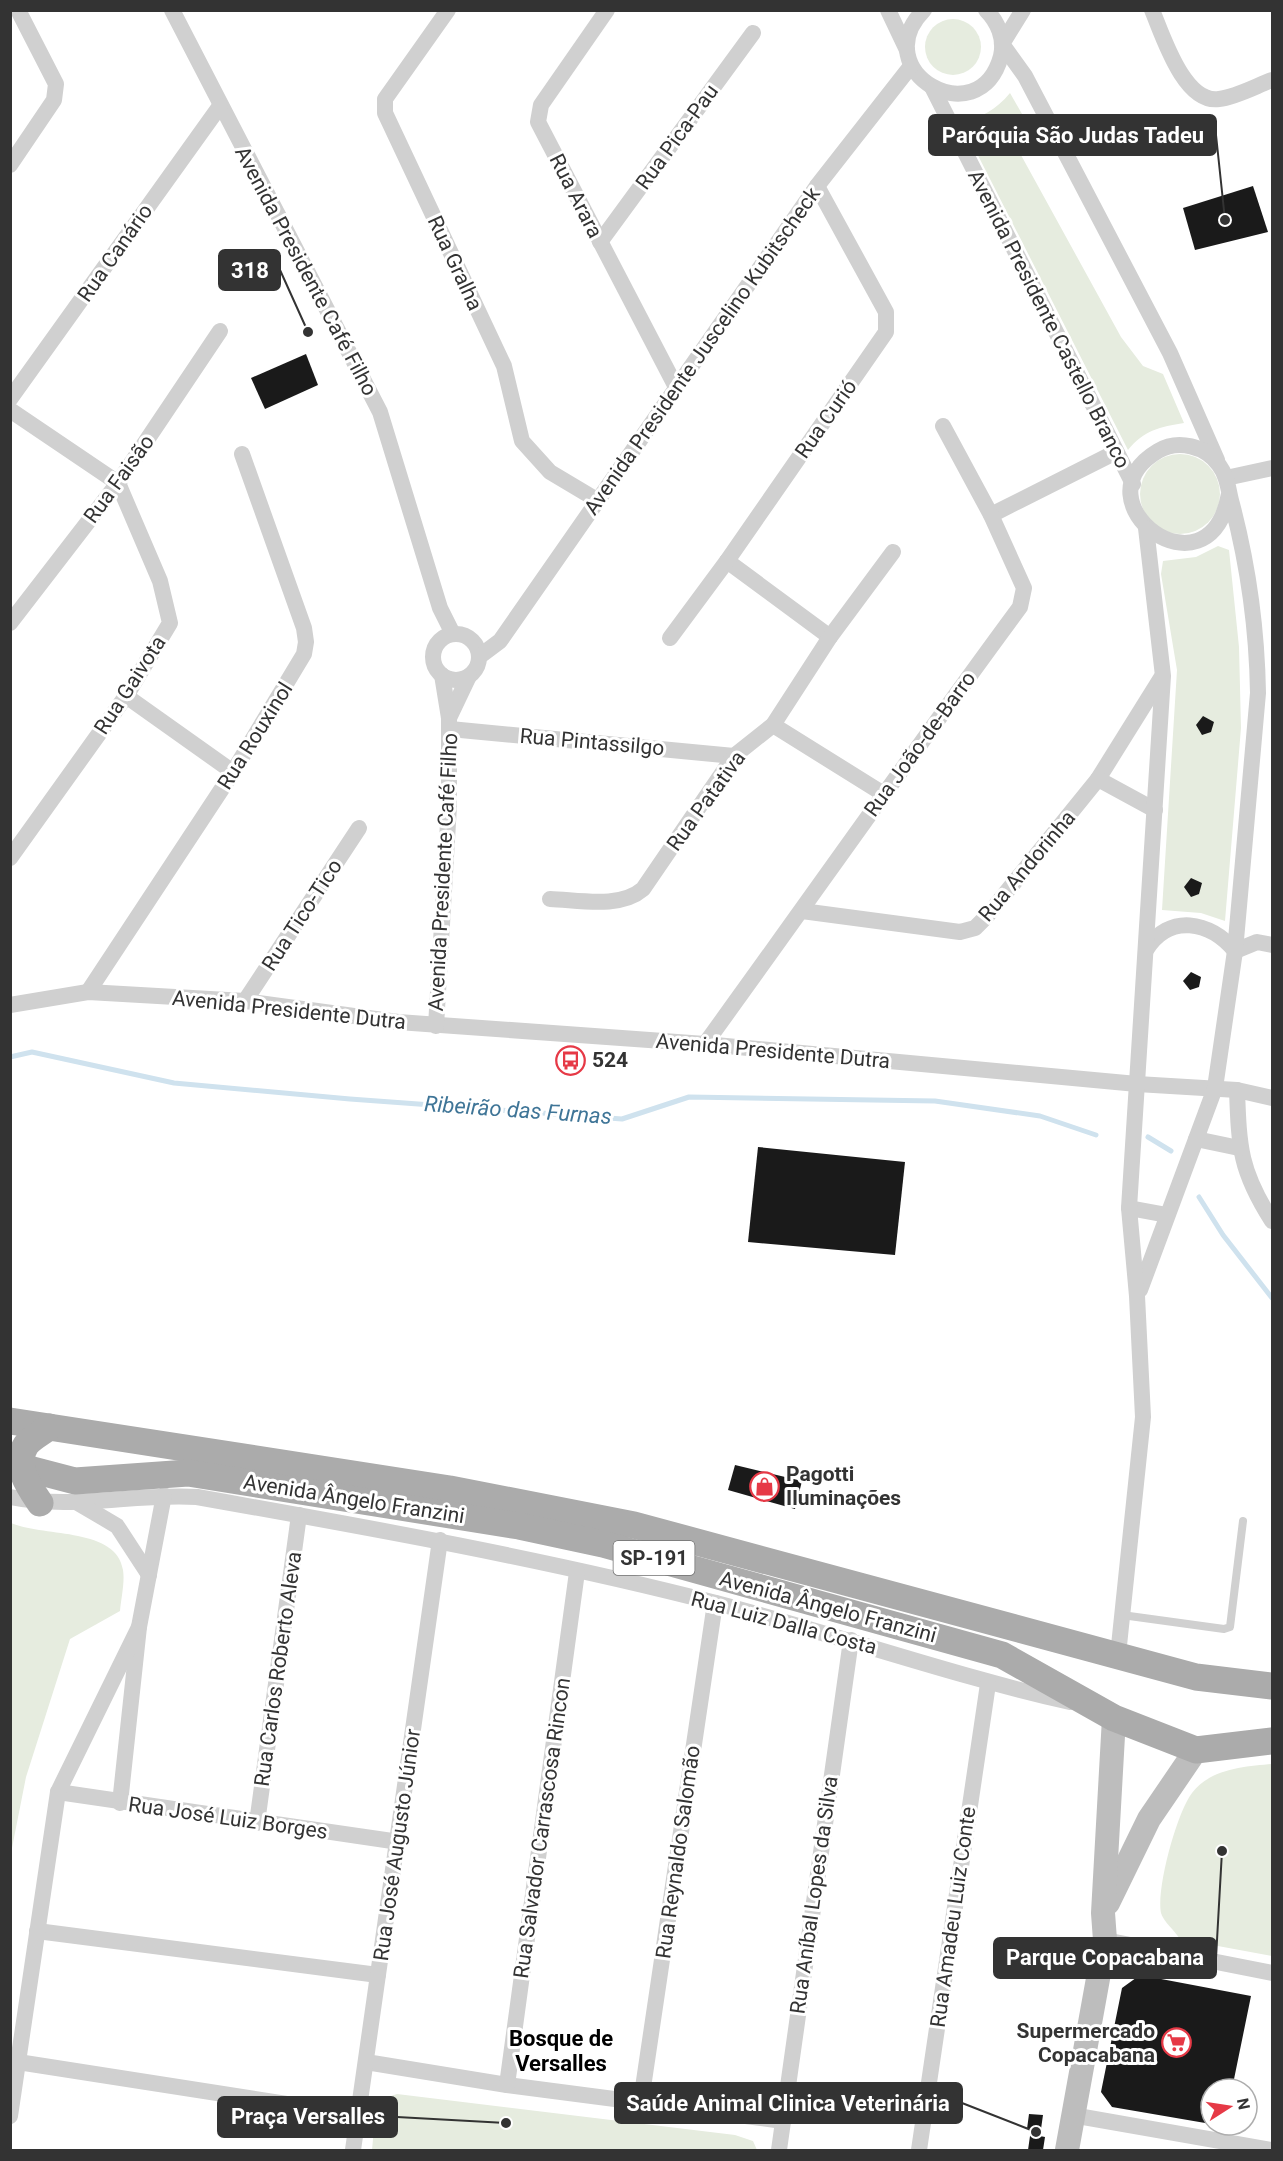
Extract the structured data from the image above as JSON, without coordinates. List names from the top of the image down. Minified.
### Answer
{"streets":{"main road":["Avenida Ângelo Franzini","SP-191"],"street":["Rua Pica-Pau","Rua Arara","Rua Canário","Rua Gralha","Avenida Presidente Café Filho","Avenida Presidente Castello Branco","Avenida Presidente Juscelino Kubitscheck","Rua Curió","Rua Faisão","Rua Gaivota","Rua Rouxinol","Rua Pintassilgo","Rua João-de-Barro","Rua Patativa","Rua Andorinha","Rua Tico-Tico","Avenida Presidente Dutra","Rua Luiz Dalla Costa","Rua Carlos Roberto Aleva","Rua José Luiz Borges","Rua Salvador Carrascosa Rincon","Rua José Augusto Júnior","Rua Reynaldo Salomão","Rua Aníbal Lopes da Silva","Rua Amadeu Luiz Conte"]},"crossings":[["Rua Pica-Pau","Rua Arara"],["Rua Arara","Avenida Presidente Juscelino Kubitscheck"],["Rua Canário","Avenida Presidente Café Filho"],["Rua Gralha","Avenida Presidente Juscelino Kubitscheck"],["Avenida Presidente Café Filho","Avenida Presidente Juscelino Kubitscheck"],["Avenida Presidente Café Filho","Rua Pintassilgo"],["Avenida Presidente Café Filho","Avenida Presidente Dutra"],["Avenida Presidente Castello Branco","Avenida Presidente Juscelino Kubitscheck"],["Avenida Presidente Juscelino Kubitscheck","Rua Curió"],["Rua Faisão","Rua Gaivota"],["Rua Rouxinol","Avenida Presidente Dutra"],["Rua Pintassilgo","Rua Patativa"],["Rua João-de-Barro","Rua Andorinha"],["Rua João-de-Barro","Avenida Presidente Dutra"],["Rua Tico-Tico","Avenida Presidente Dutra"],["Avenida Ângelo Franzini","Rua Luiz Dalla Costa"],["Rua Luiz Dalla Costa","Rua Carlos Roberto Aleva"],["Rua Luiz Dalla Costa","Rua Salvador Carrascosa Rincon"],["Rua Luiz Dalla Costa","Rua José Augusto Júnior"],["Rua Luiz Dalla Costa","Rua Reynaldo Salomão"],["Rua Luiz Dalla Costa","Rua Aníbal Lopes da Silva"],["Rua Luiz Dalla Costa","Rua Amadeu Luiz Conte"],["Rua Carlos Roberto Aleva","Rua José Luiz Borges"],["Rua José Luiz Borges","Rua José Augusto Júnior"]],"districts":["Bosque de Versalles"],"water":["Ribeirão das Furnas"],"places":{"other":["Paróquia São Judas Tadeu","318","Parque Copacabana","Praça Versalles","Saúde Animal Clinica Veterinária"],"bus stop":["524"],"shop":["Pagotti Iluminações"],"supermarket":["Supermercado Copacabana"]},"north":"right"}
